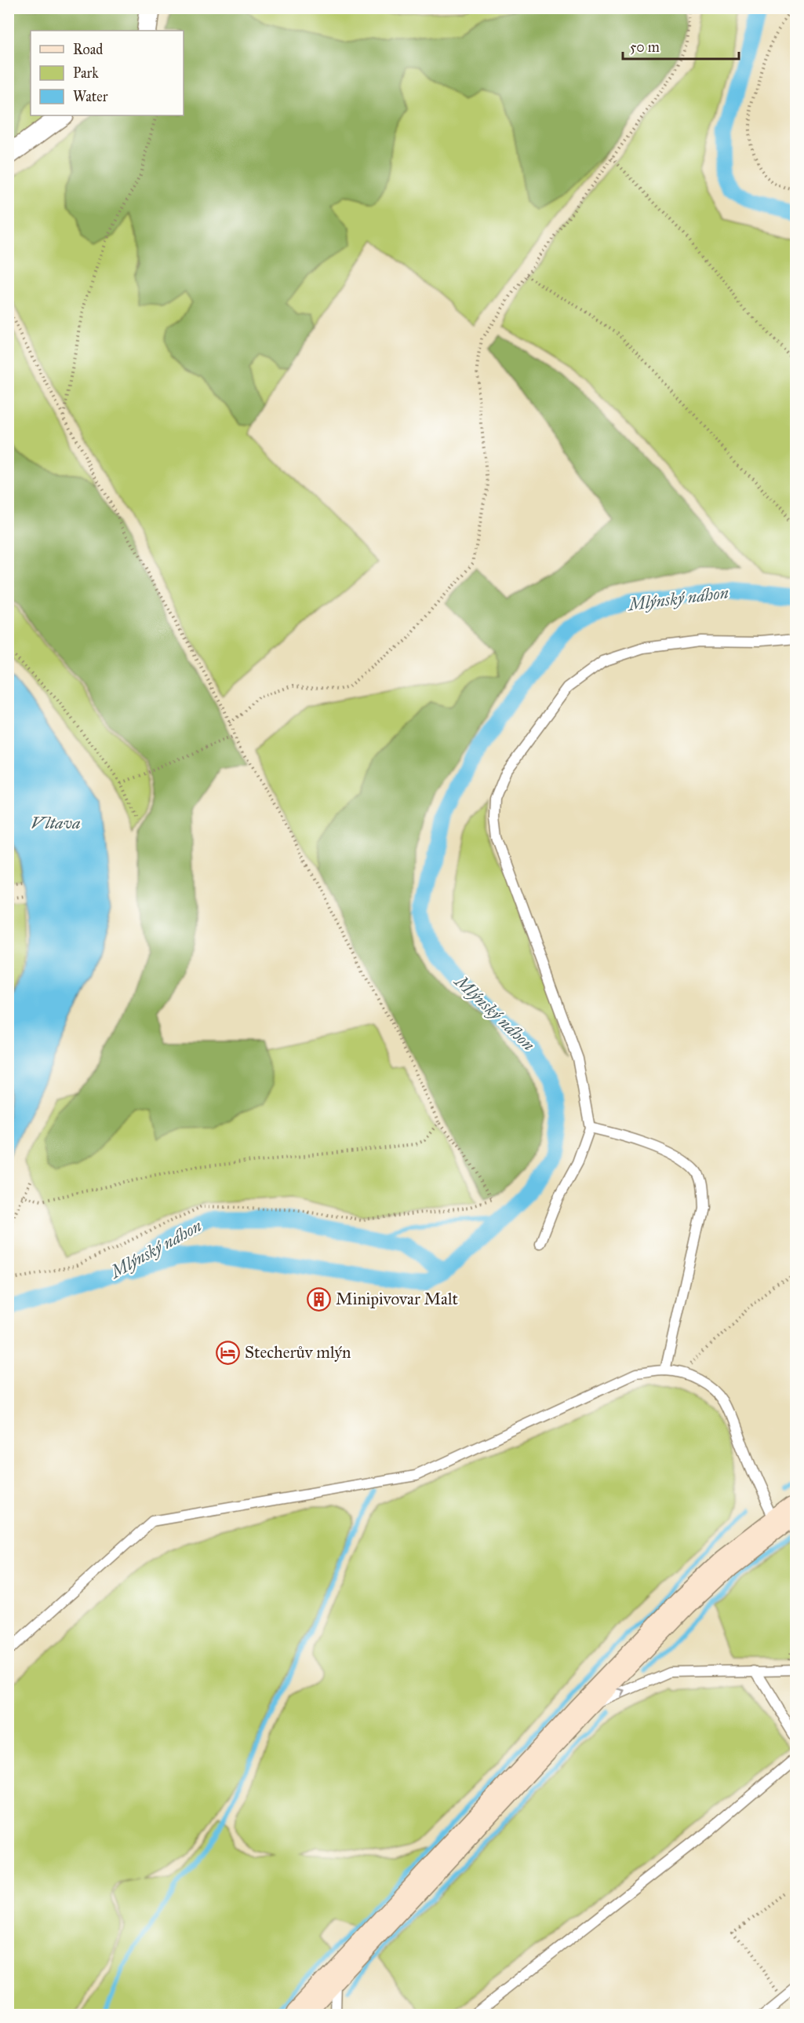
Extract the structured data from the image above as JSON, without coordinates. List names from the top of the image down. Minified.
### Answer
{"water":["Mlýnský náhon","Vltava"],"places":{"building":["Minipivovar Malt"],"hotel":["Stecherův mlýn"]},"legend":["Road","Park","Water"],"scale_bar":"50 m"}
